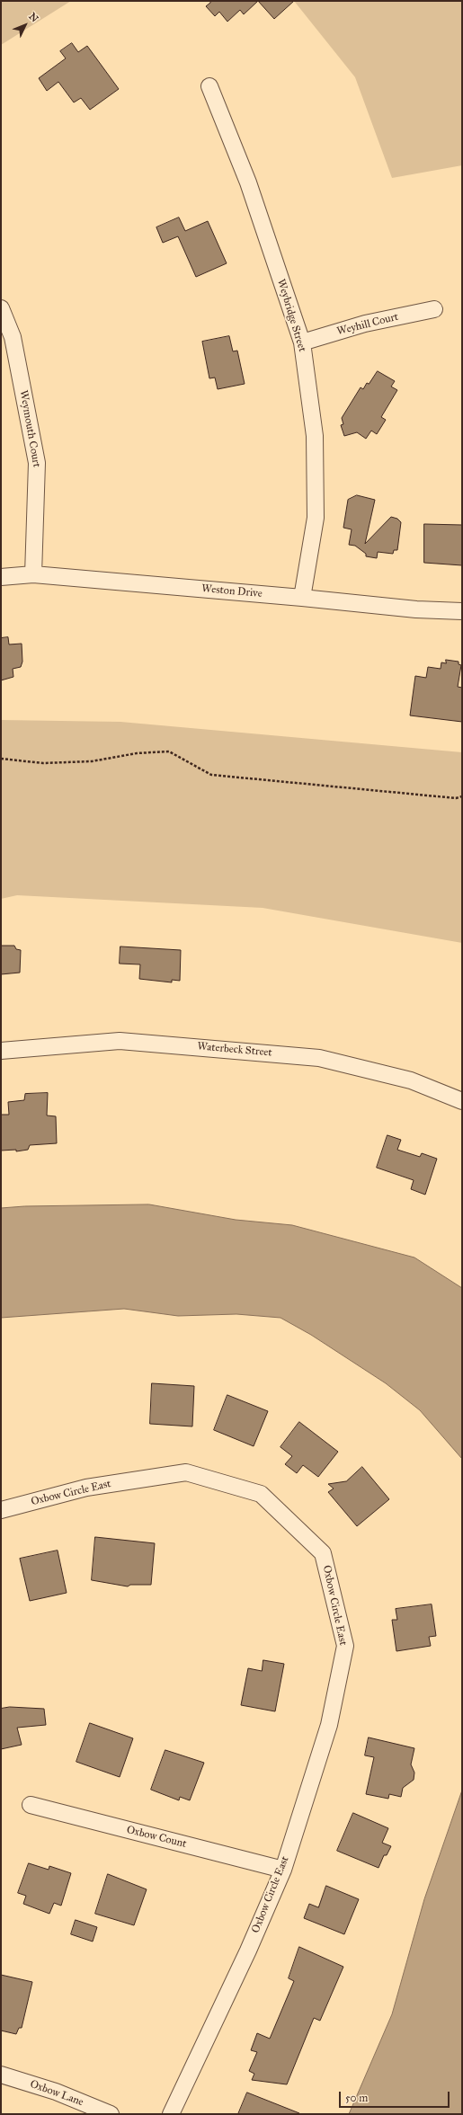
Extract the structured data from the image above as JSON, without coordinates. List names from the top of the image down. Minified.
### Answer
{"streets":{"street":["Weybridge Street","Weyhill Court","Weymouth Court","Weston Drive","Waterbeck Street","Oxbow Circle East","Oxbow Count","Oxbow Lane"]},"crossings":[["Weybridge Street","Weyhill Court"],["Weybridge Street","Weston Drive"],["Weymouth Court","Weston Drive"],["Oxbow Circle East","Oxbow Count"]],"scale_bar":"50 m","north":"top right"}
